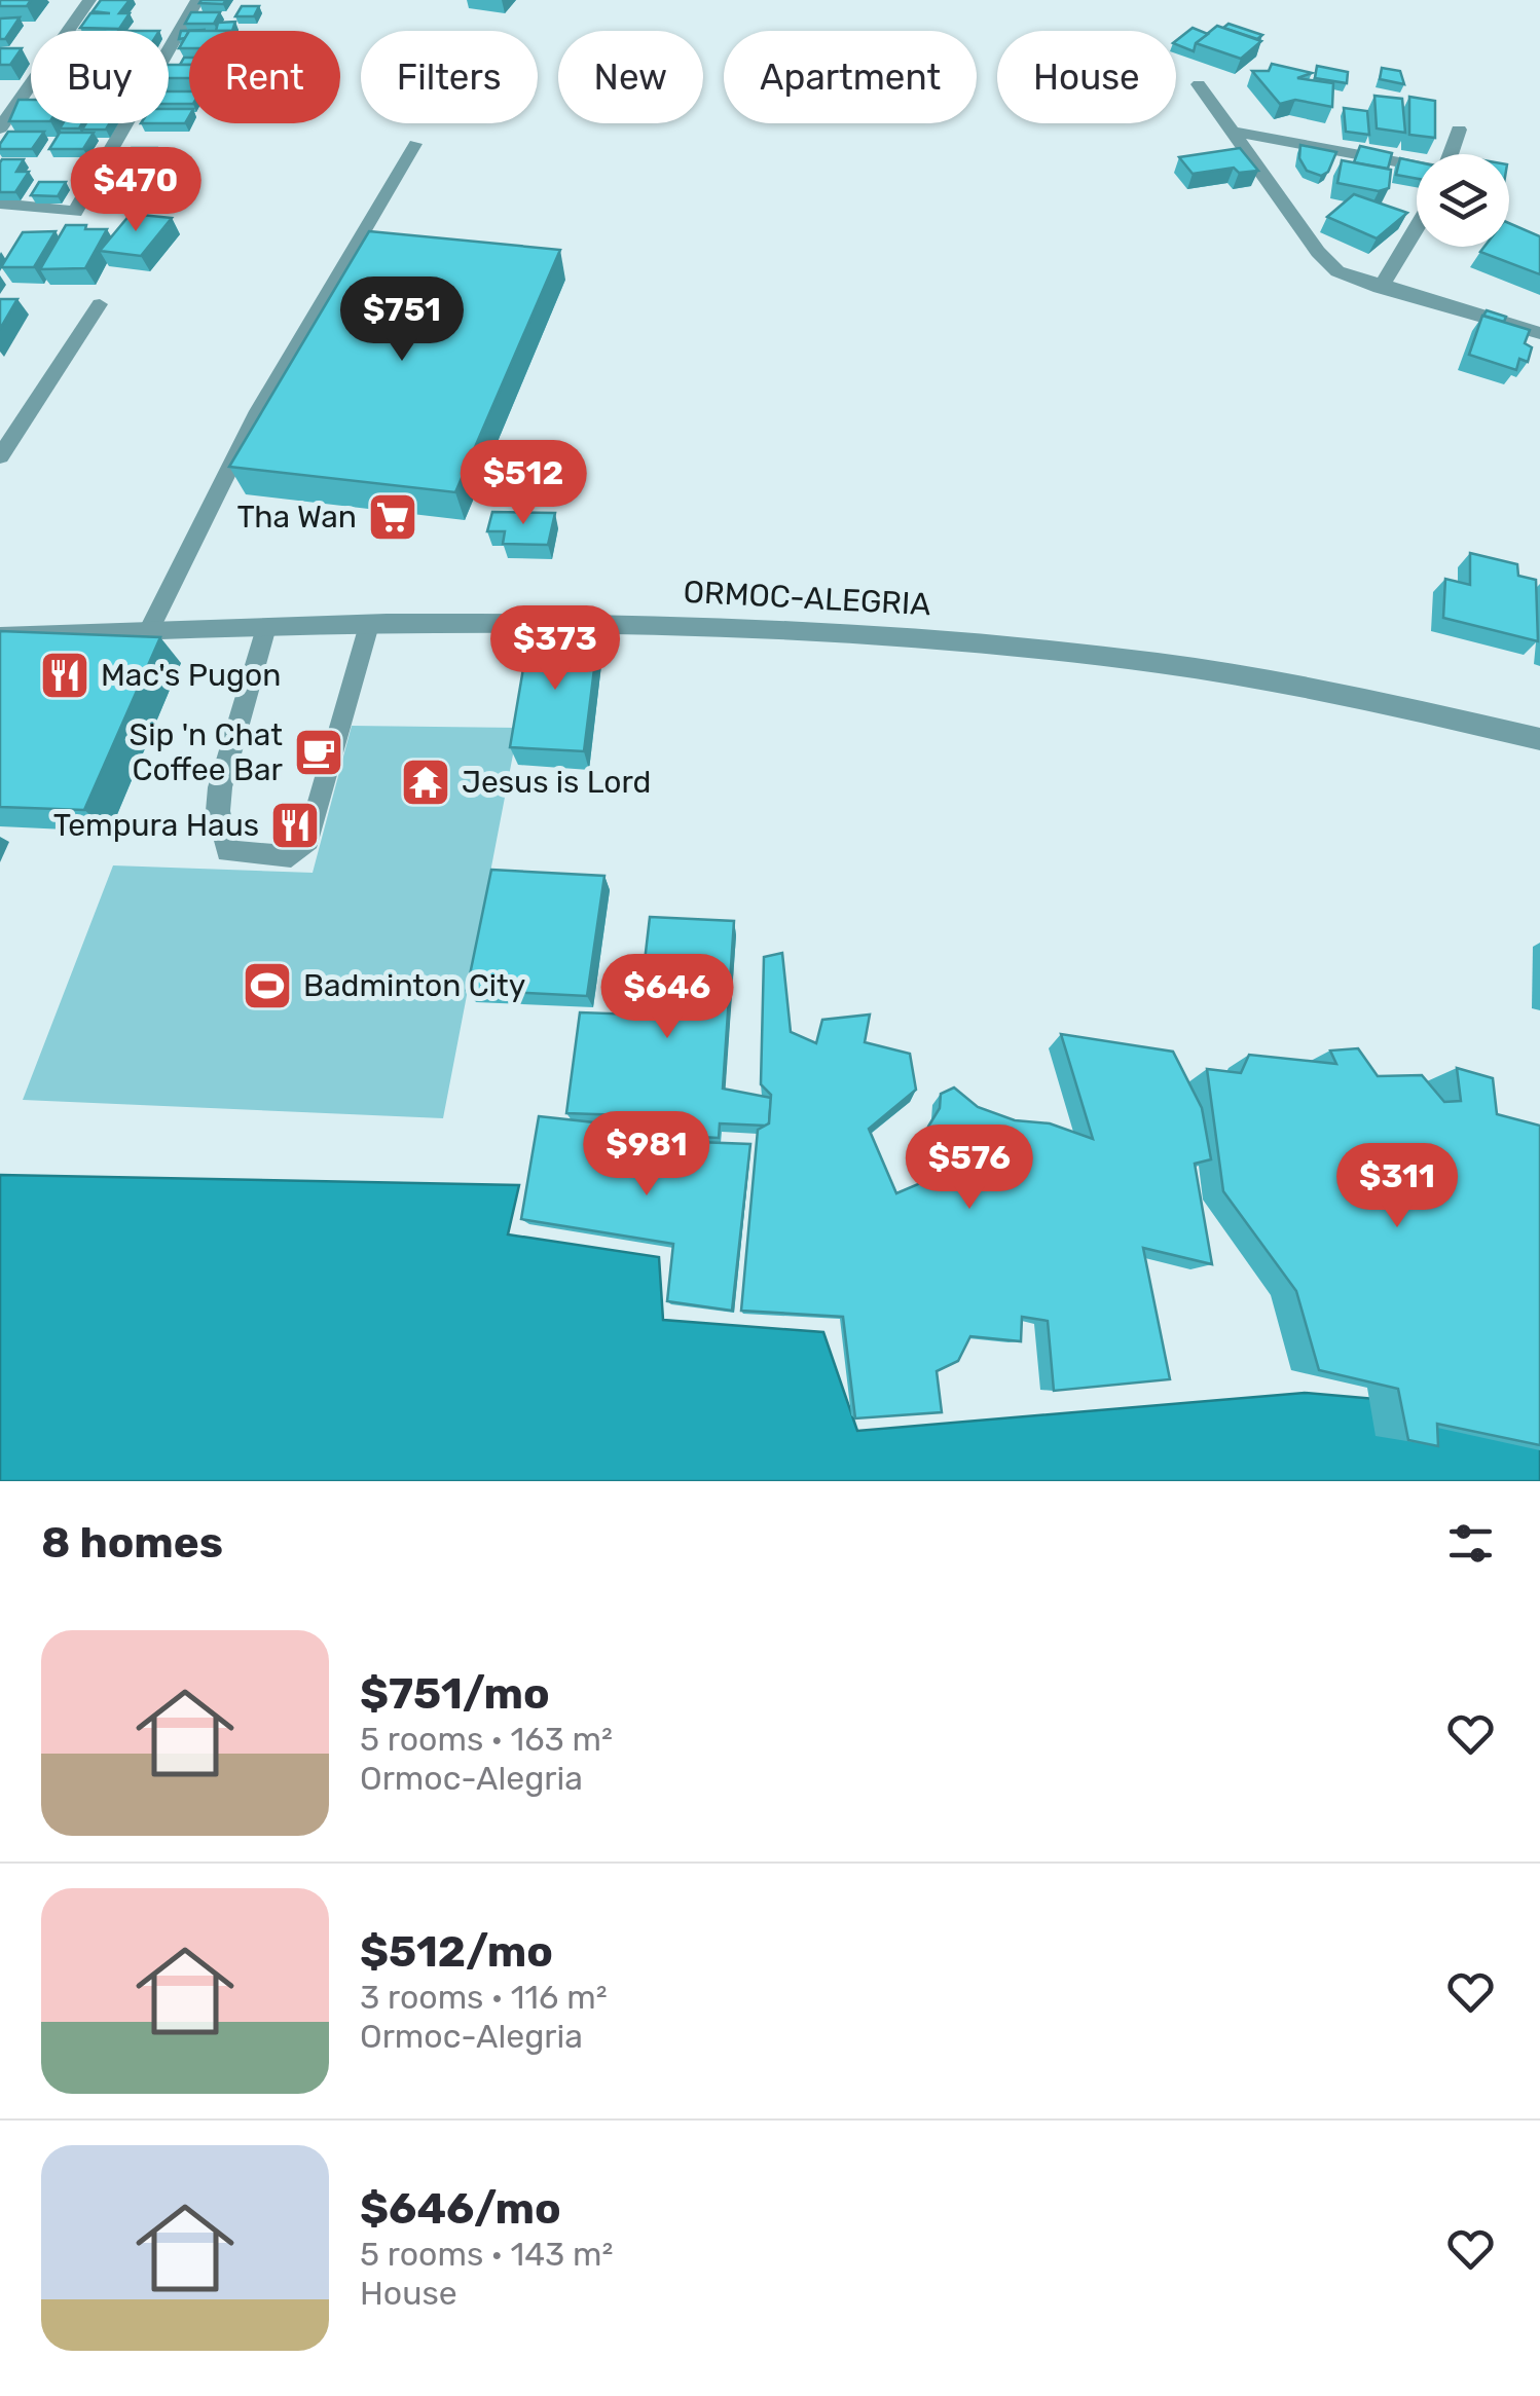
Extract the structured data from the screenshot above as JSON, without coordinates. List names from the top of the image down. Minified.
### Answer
{"streets":{"street":["ORMOC-ALEGRIA"]},"places":{"supermarket":["Tha Wan"],"restaurant":["Mac's Pugon","Tempura Haus"],"cafe":["Sip 'n Chat Coffee Bar"],"temple":["Jesus is Lord"],"sports":["Badminton City"]},"page":{"chip":["Buy","Rent","Filters","New","Apartment","House"],"price":["$470","$751","$512","$373","$646","$981","$576","$311"],"heading":"8 homes","list":[{"name":"$751/mo","note":"5 rooms · 163 m² · Ormoc-Alegria"},{"name":"$512/mo","note":"3 rooms · 116 m² · Ormoc-Alegria"},{"name":"$646/mo","note":"5 rooms · 143 m² · House"}]}}
